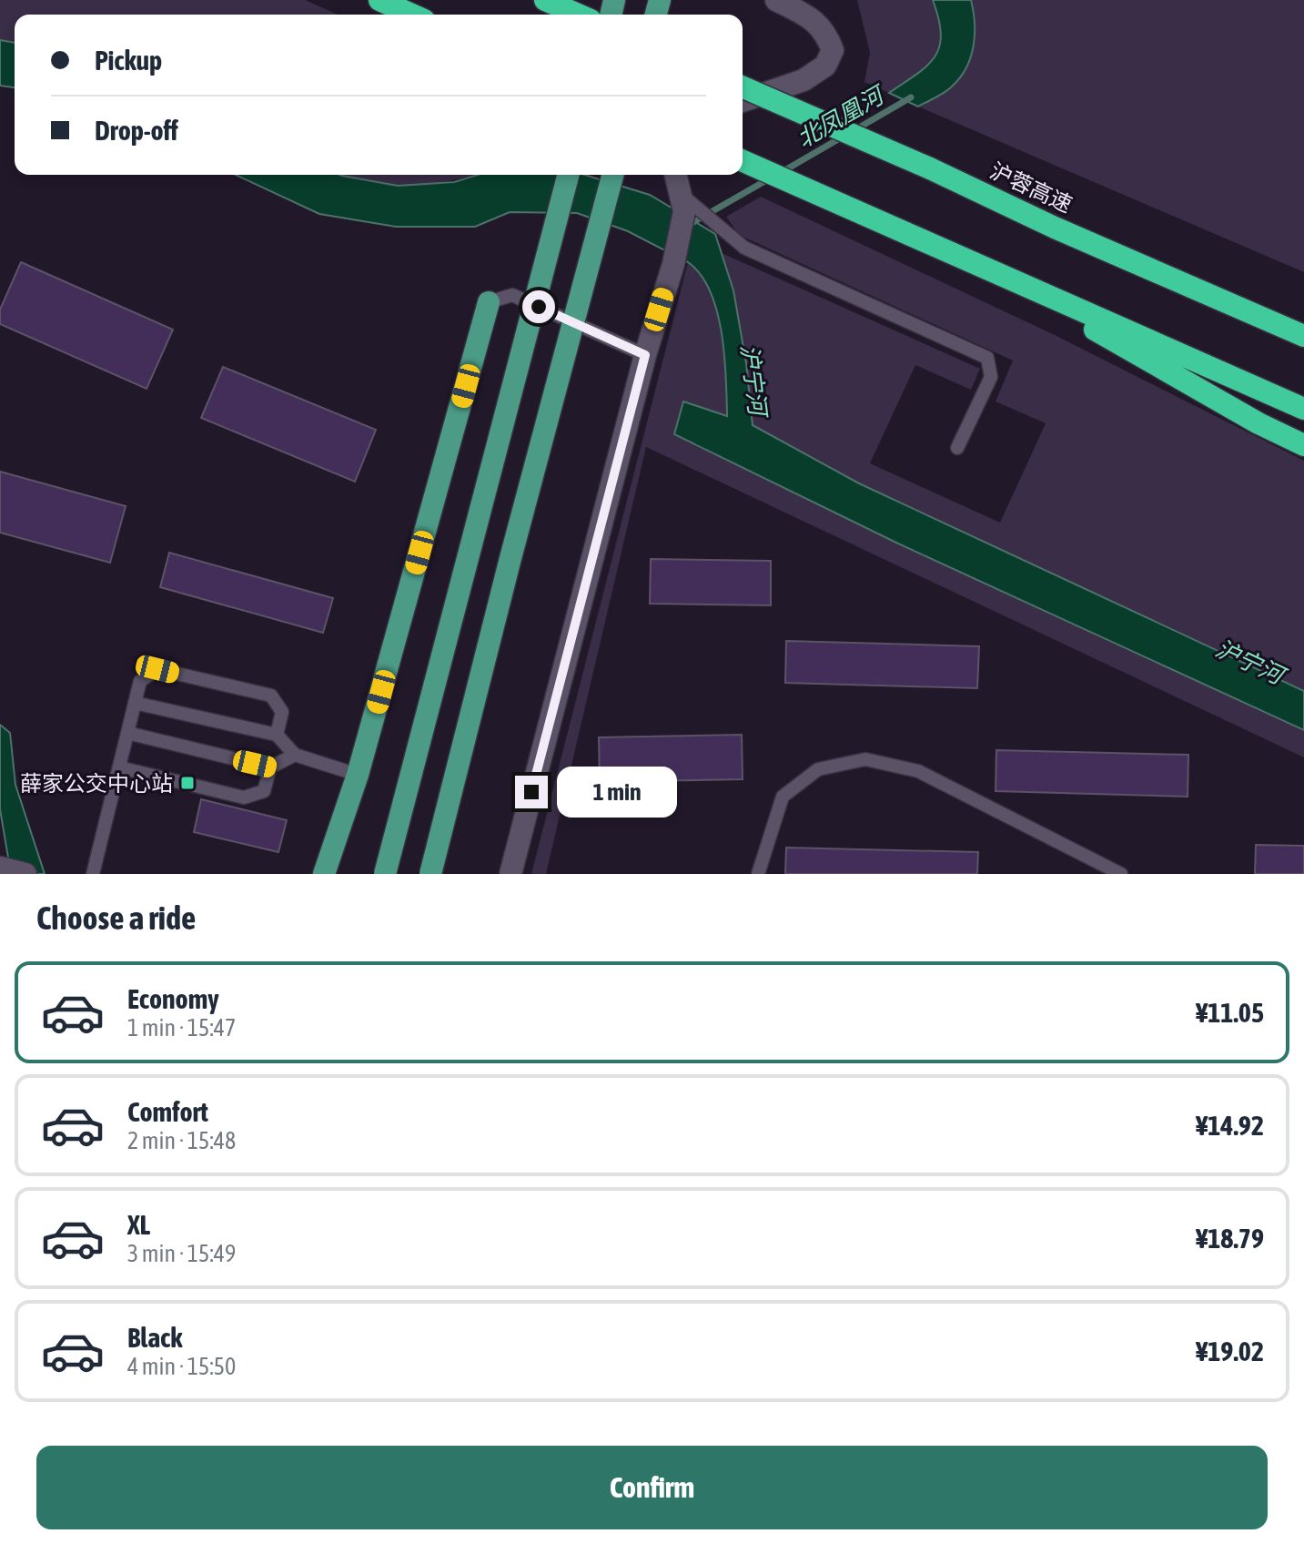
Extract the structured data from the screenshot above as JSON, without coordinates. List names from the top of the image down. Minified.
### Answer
{"streets":{"highway":["沪蓉高速"]},"water":["北凤凰河","沪宁河"],"places":{"transit":["薛家公交中心站"]},"page":{"banner":["Pickup","Drop-off"],"bubble":"1 min","heading":"Choose a ride","list":[{"name":"Economy","note":"1 min · 15:47","value":"¥11.05"},{"name":"Comfort","note":"2 min · 15:48","value":"¥14.92"},{"name":"XL","note":"3 min · 15:49","value":"¥18.79"},{"name":"Black","note":"4 min · 15:50","value":"¥19.02"}],"buttons":"Confirm"}}
